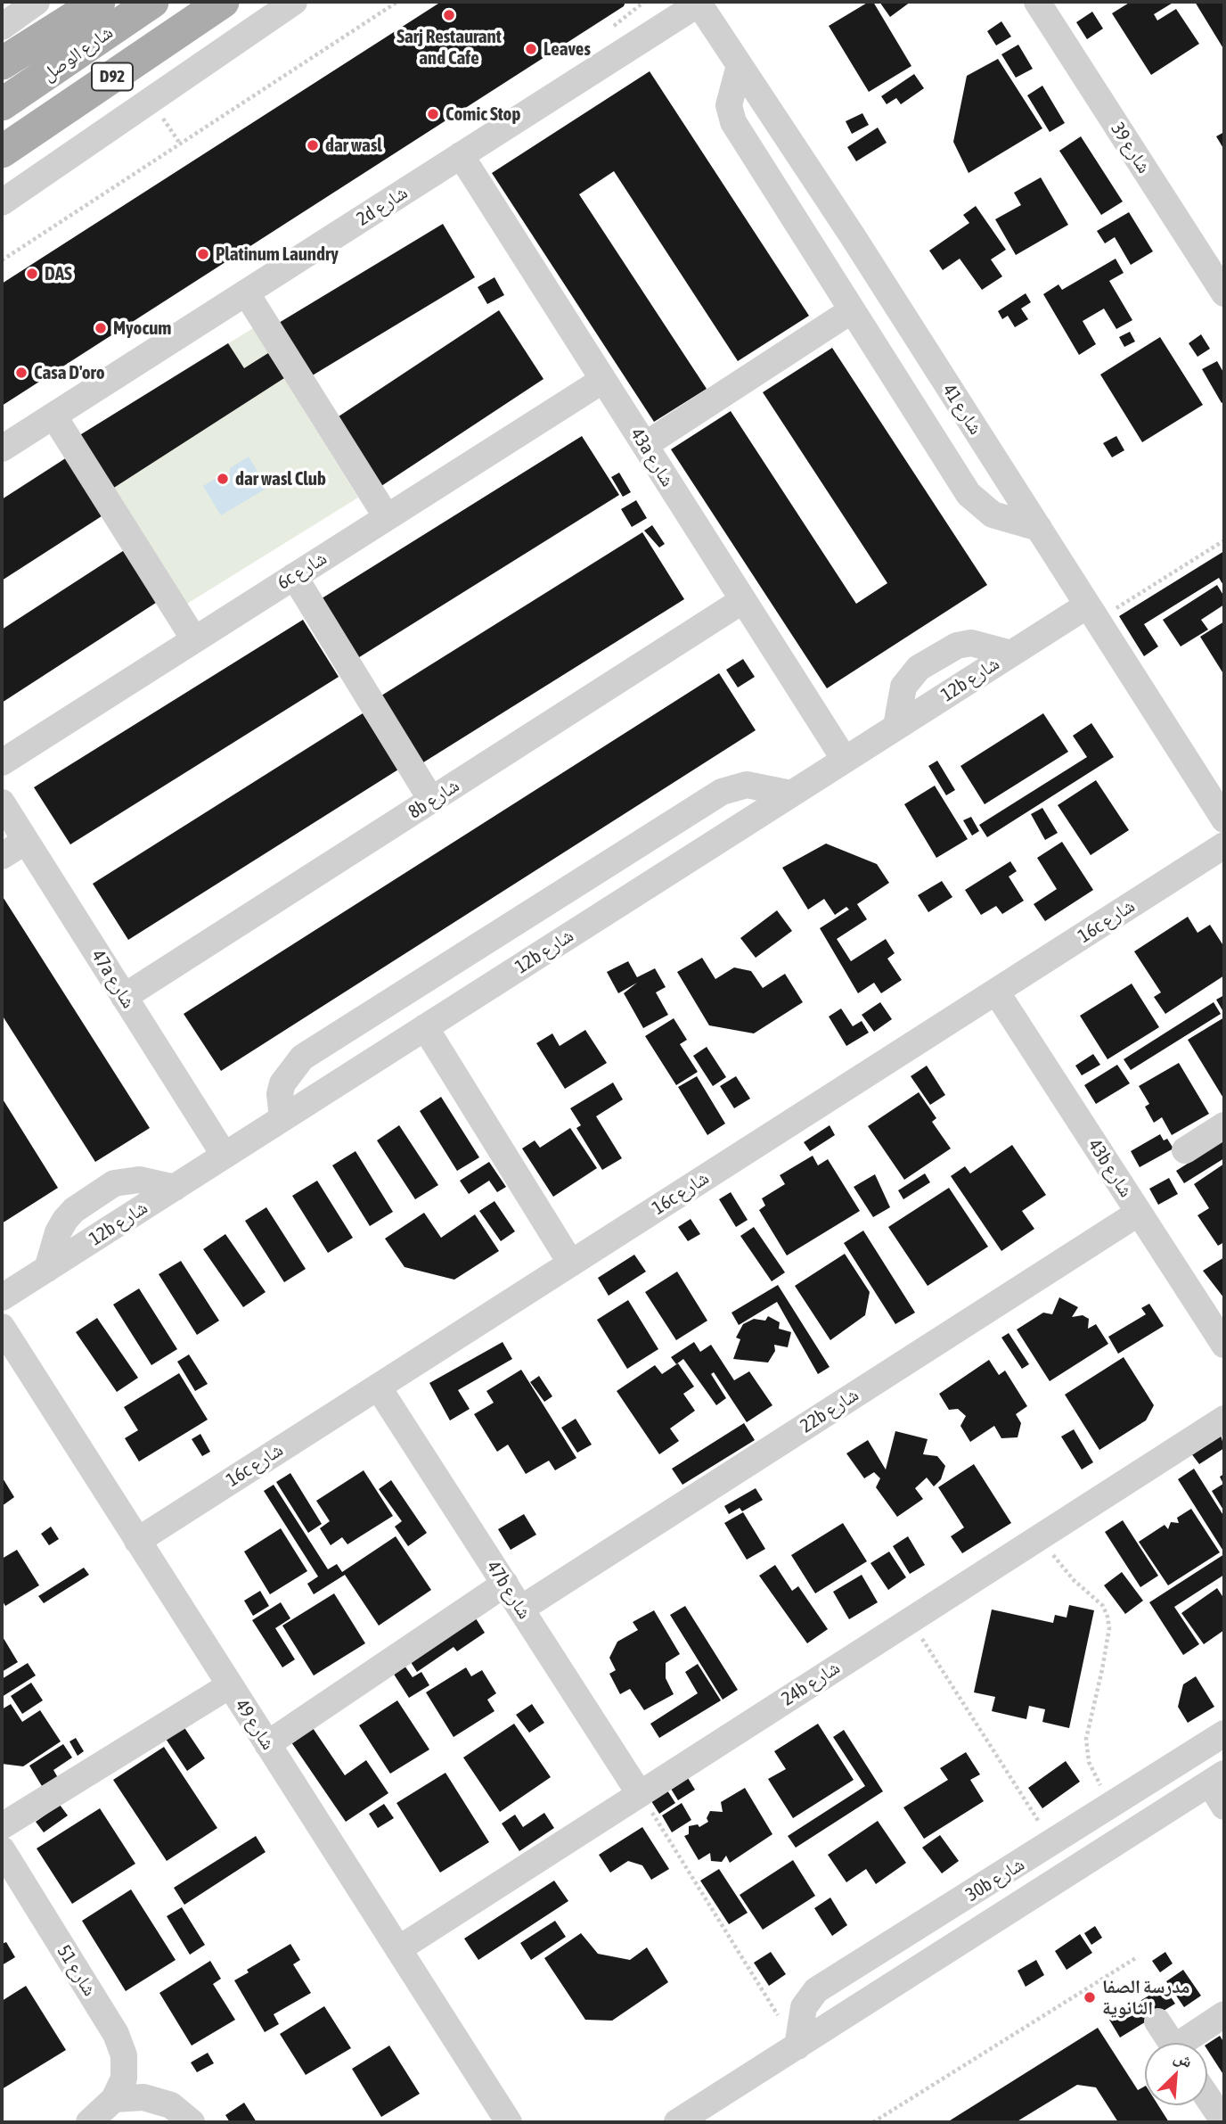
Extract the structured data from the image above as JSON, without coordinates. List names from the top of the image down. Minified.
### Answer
{"streets":{"main road":["شارع الوصل","D92"],"street":["شارع 39","2d شارع","شارع 41","43a شارع","6c شارع","12b شارع","8b شارع","16c شارع","47a شارع","43b شارع","22b شارع","47b شارع","24b شارع","شارع 49","30b شارع","شارع 51"]},"crossings":[["2d شارع","شارع 41"],["2d شارع","43a شارع"],["شارع 41","12b شارع"],["43a شارع","6c شارع"],["43a شارع","12b شارع"],["43a شارع","8b شارع"],["12b شارع","47a شارع"],["8b شارع","47a شارع"],["16c شارع","43b شارع"],["16c شارع","47b شارع"],["16c شارع","شارع 49"],["43b شارع","22b شارع"],["22b شارع","47b شارع"],["47b شارع","24b شارع"],["24b شارع","شارع 49"]],"places":["Sarj Restaurant and Cafe","Leaves","Comic Stop","dar wasl","Platinum Laundry","DAS","Myocum","Casa D'oro","dar wasl Club","مدرسة الصفا الثانوية"],"north":"top right"}
